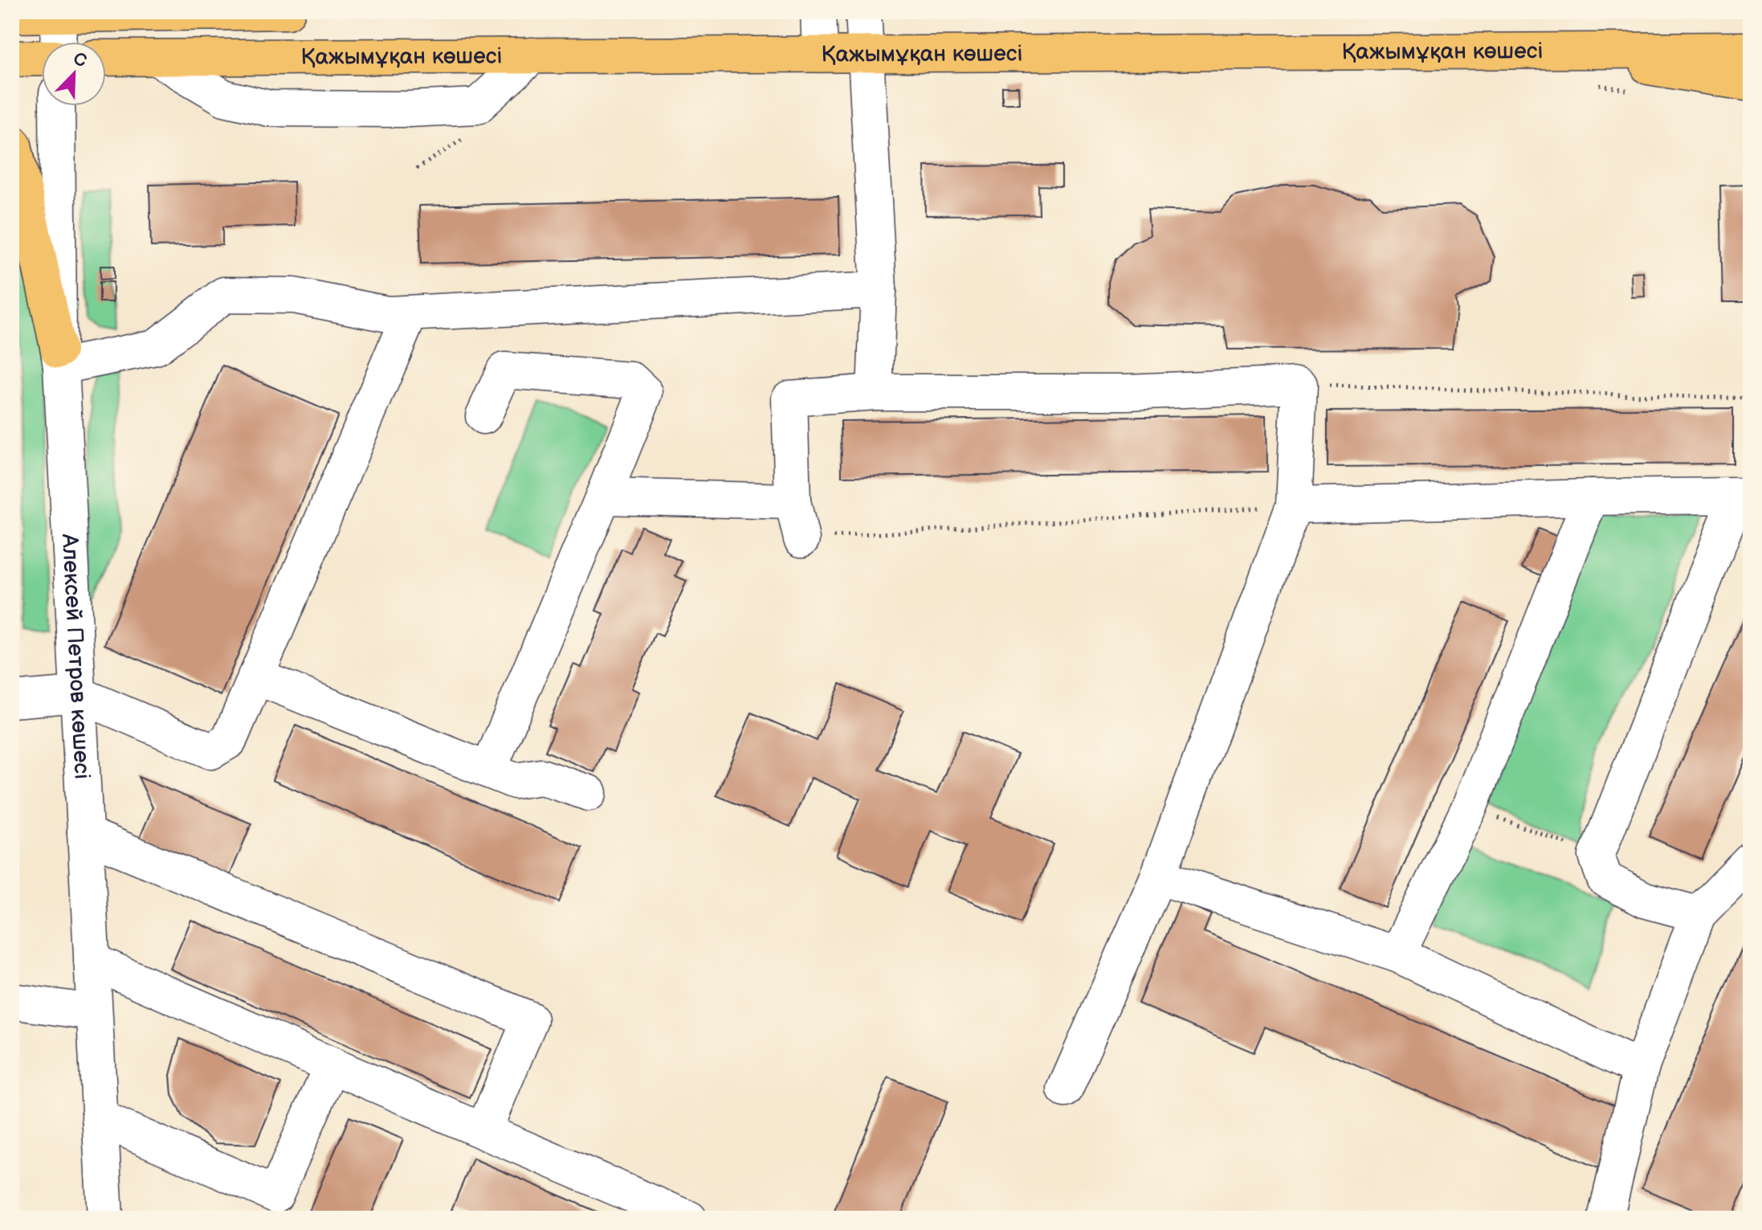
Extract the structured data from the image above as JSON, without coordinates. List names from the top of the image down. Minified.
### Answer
{"streets":{"main road":["Қажымұқан көшесі"],"street":["Алексей Петров көшесі"]},"north":"top right"}
